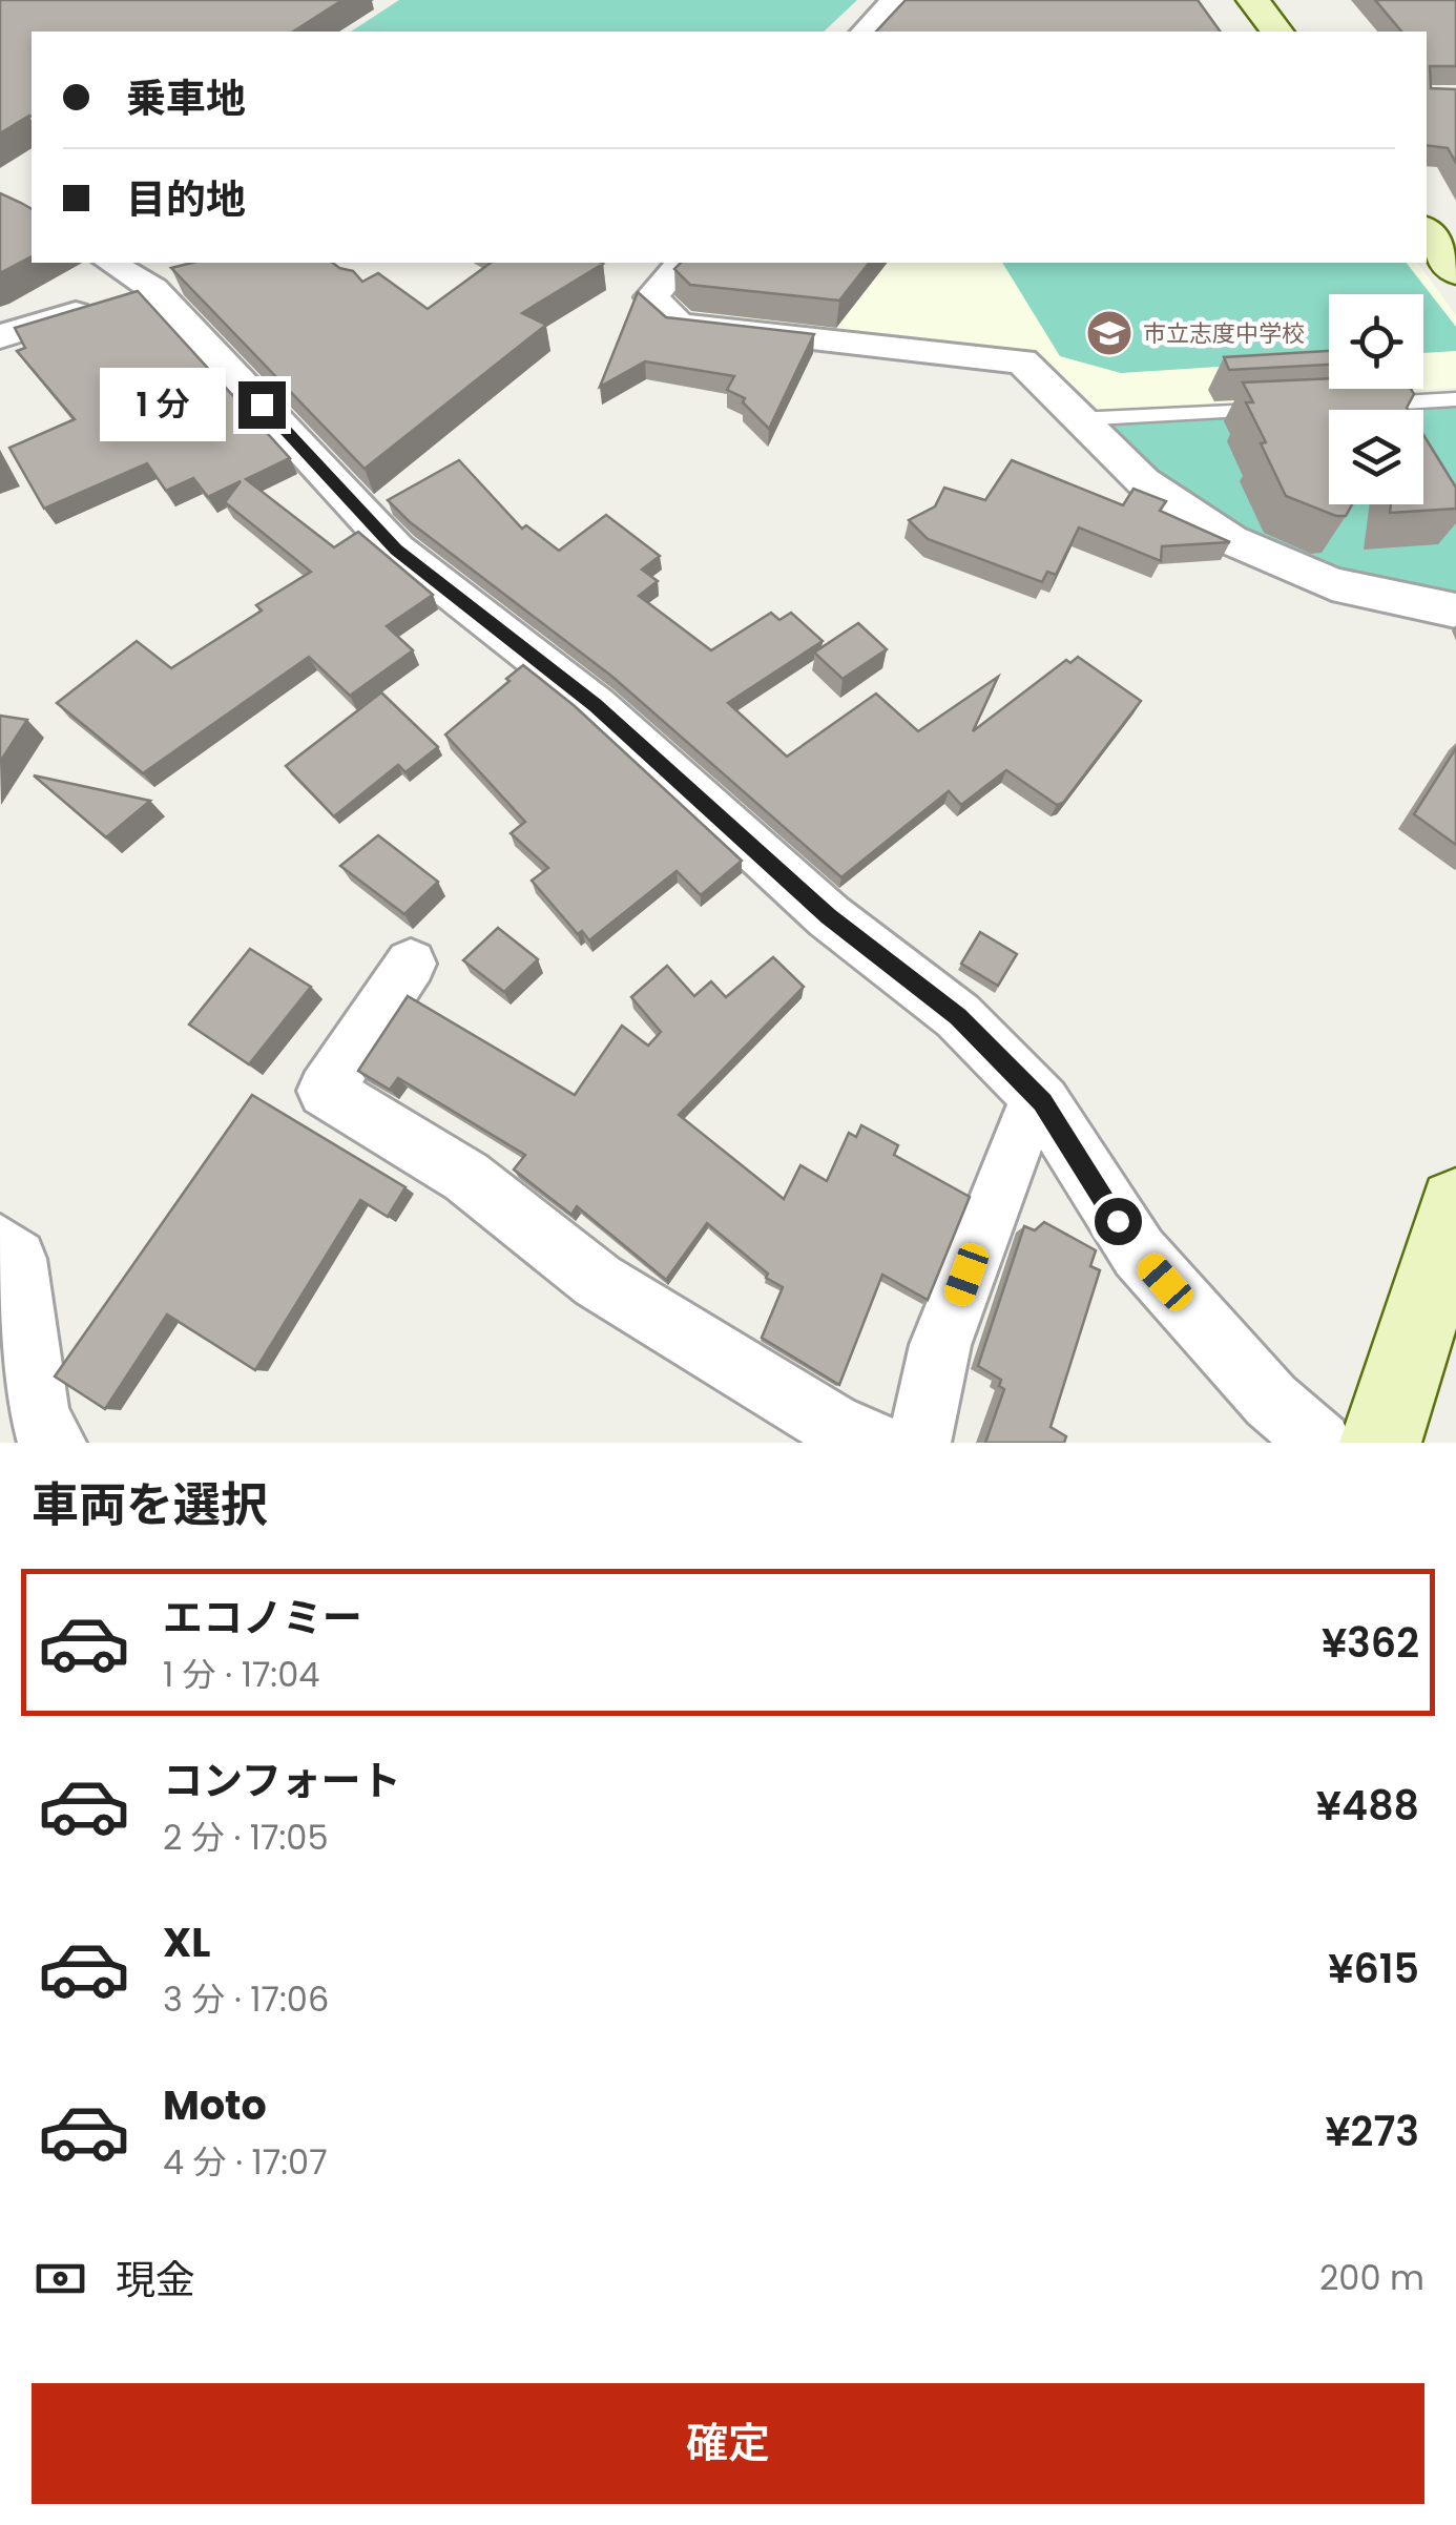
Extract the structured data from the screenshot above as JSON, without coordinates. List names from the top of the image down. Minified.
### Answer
{"places":{"school or university":["市立志度中学校"]},"page":{"banner":["乗車地","目的地"],"bubble":"1 分","heading":"車両を選択","list":[{"name":"エコノミー","note":"1 分 · 17:04","value":"¥362"},{"name":"コンフォート","note":"2 分 · 17:05","value":"¥488"},{"name":"XL","note":"3 分 · 17:06","value":"¥615"},{"name":"Moto","note":"4 分 · 17:07","value":"¥273"}],"pay":["現金","200 m"],"buttons":"確定"}}
